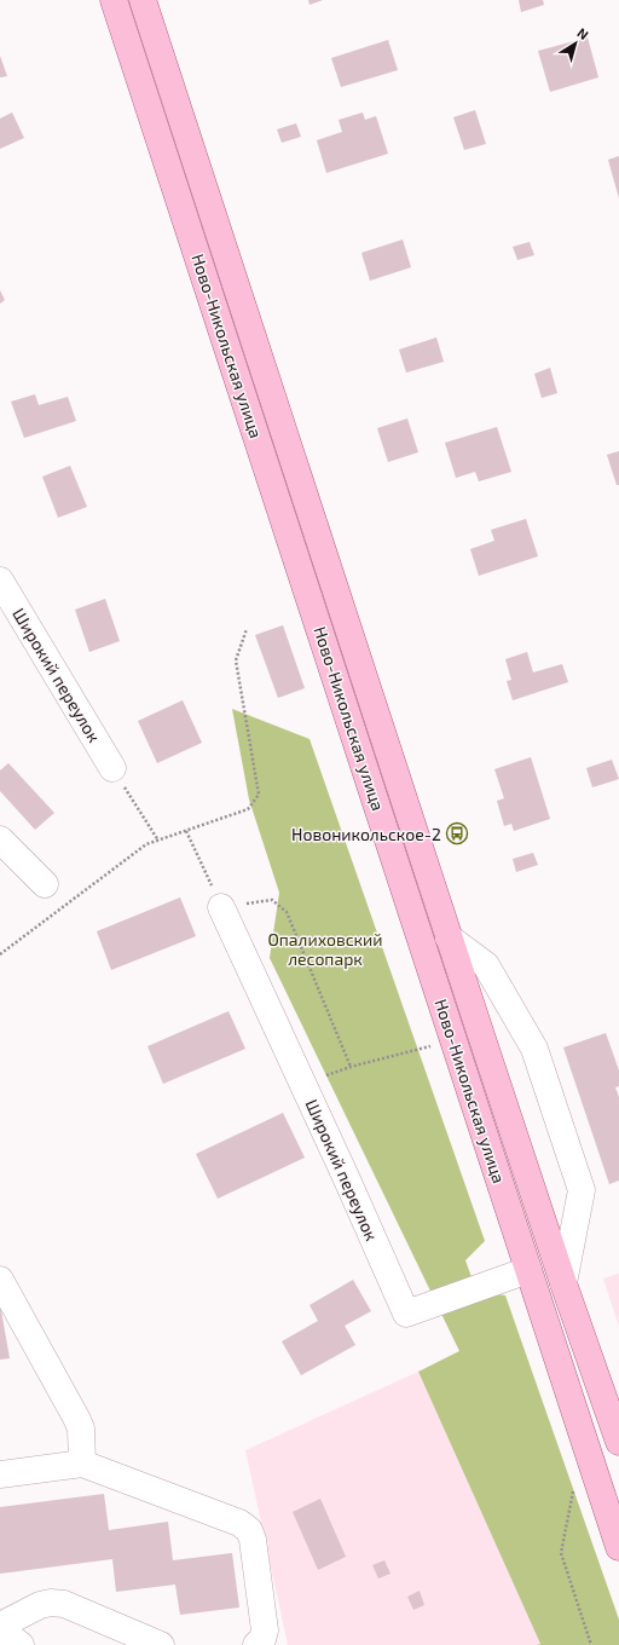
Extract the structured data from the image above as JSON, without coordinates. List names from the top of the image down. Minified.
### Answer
{"streets":{"main road":["Ново-Никольская улица"],"street":["Широкий переулок"]},"crossings":[["Ново-Никольская улица","Широкий переулок"]],"parks":["Опалиховский лесопарк"],"places":{"bus stop":["Новоникольское-2"]},"north":"top right"}
